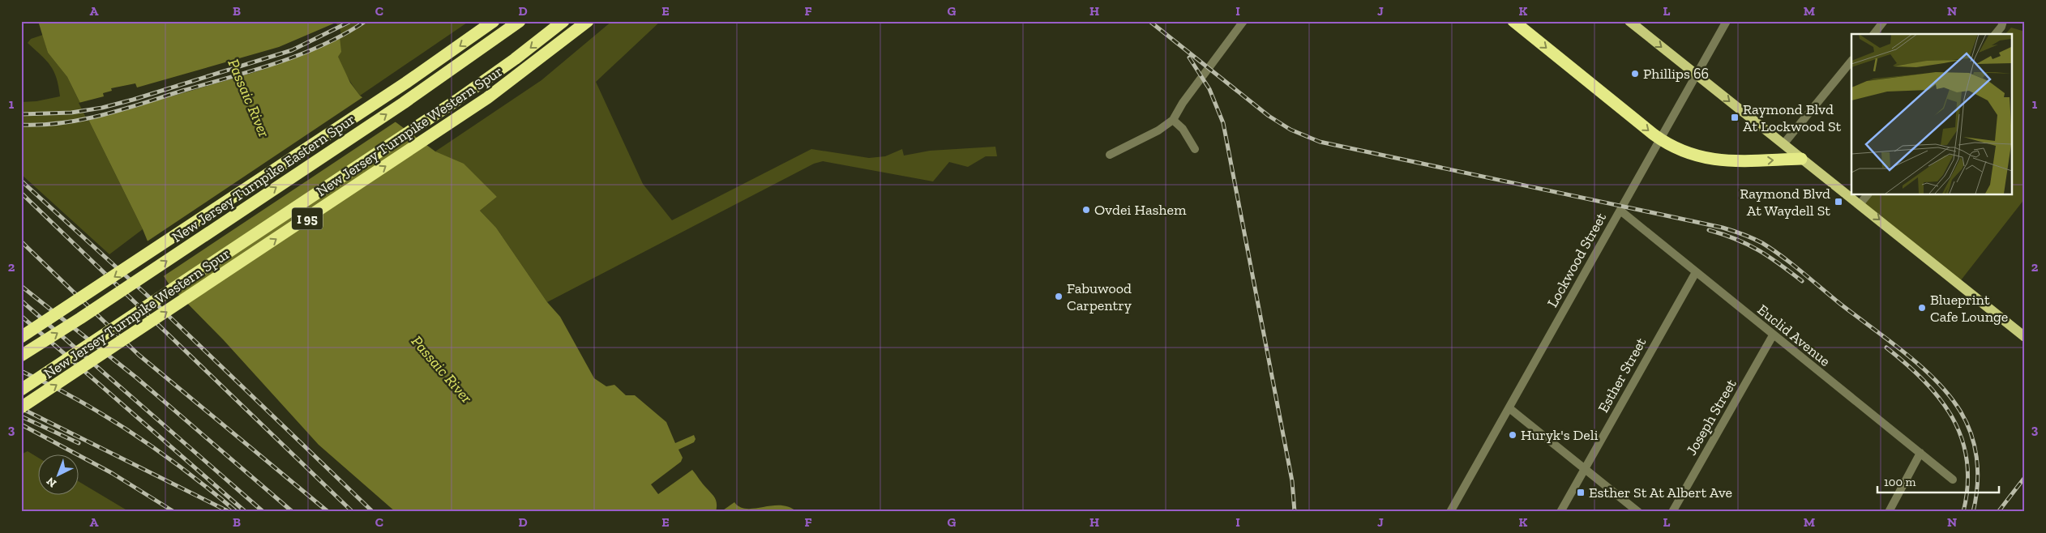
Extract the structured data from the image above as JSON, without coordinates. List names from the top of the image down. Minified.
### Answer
{"streets":{"highway":["New Jersey Turnpike Western Spur","New Jersey Turnpike Eastern Spur","I 95"],"street":["Lockwood Street","Euclid Avenue","Esther Street","Joseph Street"]},"crossings":[["Lockwood Street","Euclid Avenue"],["Euclid Avenue","Esther Street"],["Euclid Avenue","Joseph Street"]],"water":["Passaic River"],"places":{"other":["Phillips 66","Ovdei Hashem","Fabuwood Carpentry","Blueprint Cafe Lounge","Huryk's Deli"],"transit":["Raymond Blvd At Lockwood St","Raymond Blvd At Waydell St","Esther St At Albert Ave"]},"scale_bar":"100 m","north":"bottom left","grid":{"columns":["A","B","C","D","E","F","G","H","I","J","K","L","M","N"],"rows":["1","2","3"]}}
